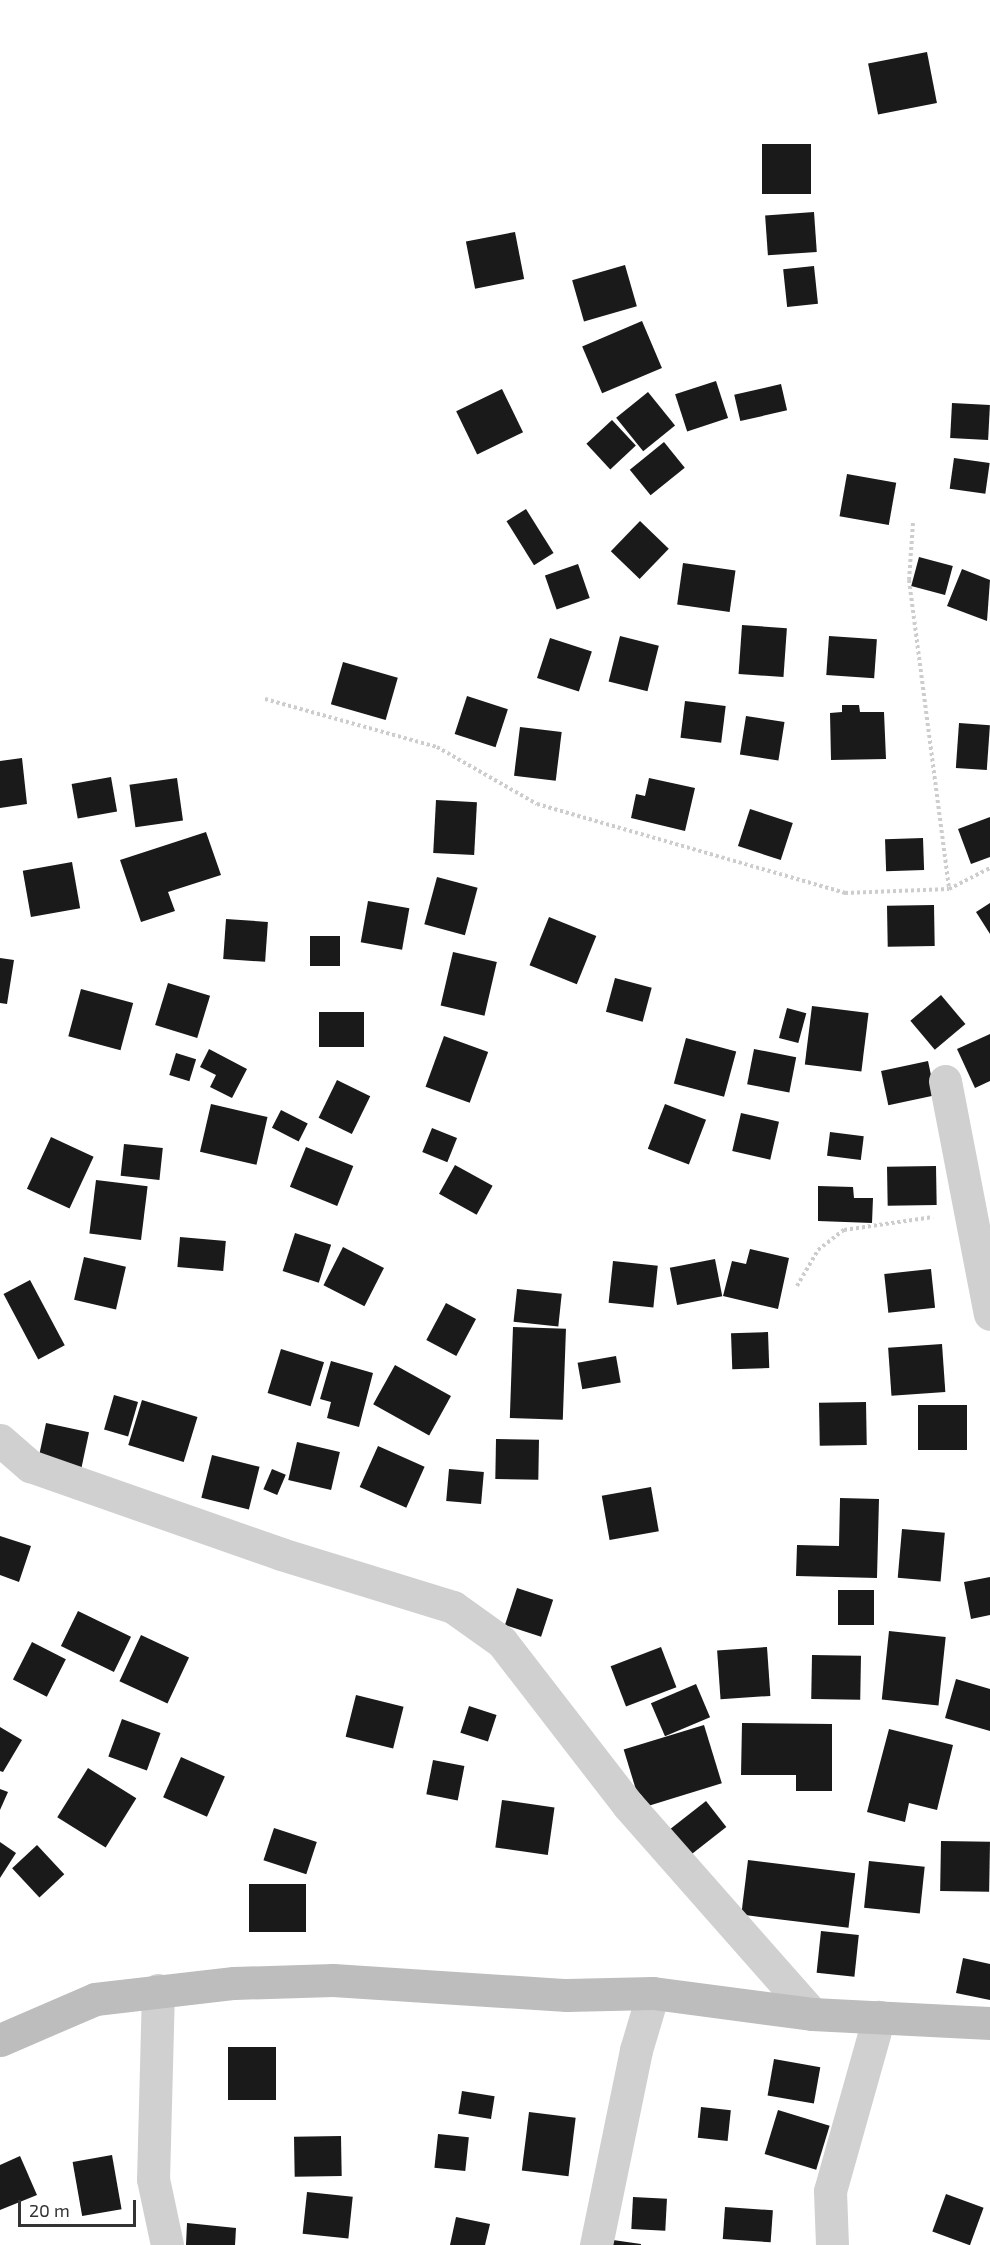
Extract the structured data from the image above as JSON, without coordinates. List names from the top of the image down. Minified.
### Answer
{"scale_bar":"20 m"}
